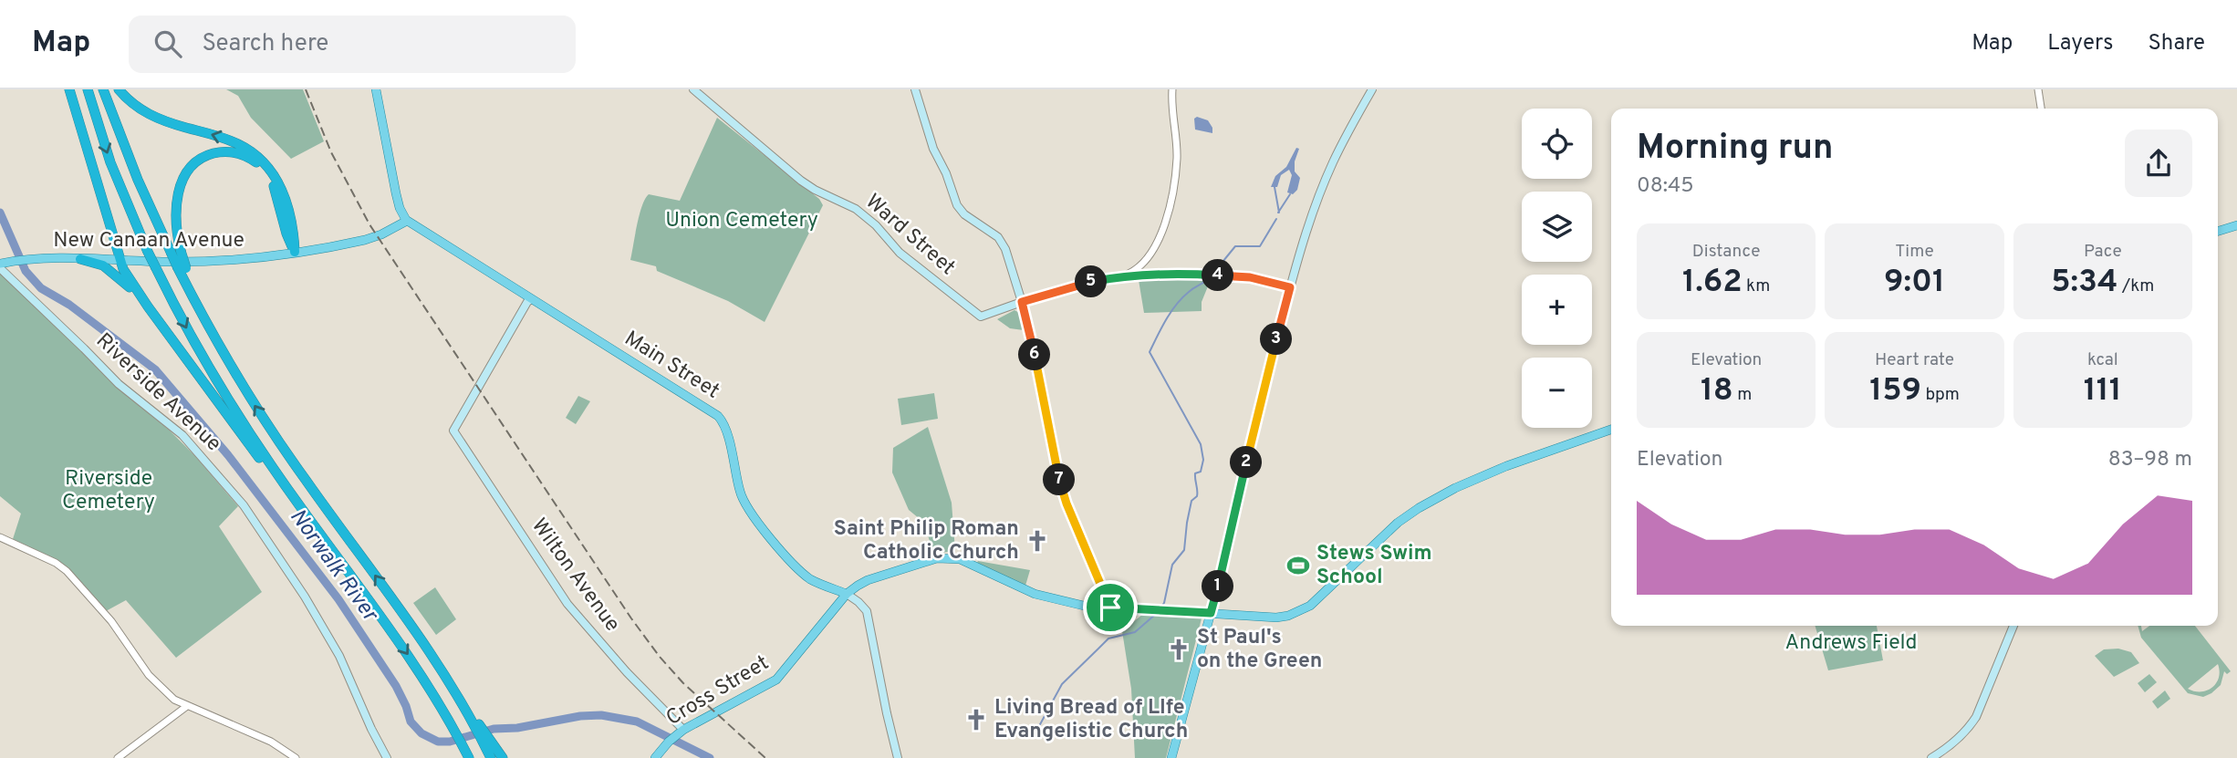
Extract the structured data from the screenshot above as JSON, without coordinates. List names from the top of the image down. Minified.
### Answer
{"streets":{"main road":["Ward Street","New Canaan Avenue","Main Street","Riverside Avenue","Wilton Avenue","Cross Street"]},"crossings":[["New Canaan Avenue","Main Street"],["Main Street","Wilton Avenue"],["Main Street","Cross Street"],["Wilton Avenue","Cross Street"]],"water":["Norwalk River"],"parks":["Union Cemetery","Riverside Cemetery","Andrews Field"],"places":{"church":["Saint Philip Roman Catholic Church","St Paul's on the Green","Living Bread of LIfe Evangelistic Church"],"sports":["Stews Swim School"]},"page":{"header":"Map","search":"Search here","nav":["Map","Layers","Share"],"map_buttons":["+","−"],"heading":["Morning run","08:45"],"stats":[["Distance","1.62 km"],["Time","9:01"],["Pace","5:34 /km"],["Elevation","18 m"],["Heart rate","159 bpm"],["kcal","111"]],"pins":["4","5","3","6","2","7","1"],"chart":["Elevation","83–98 m"]}}
